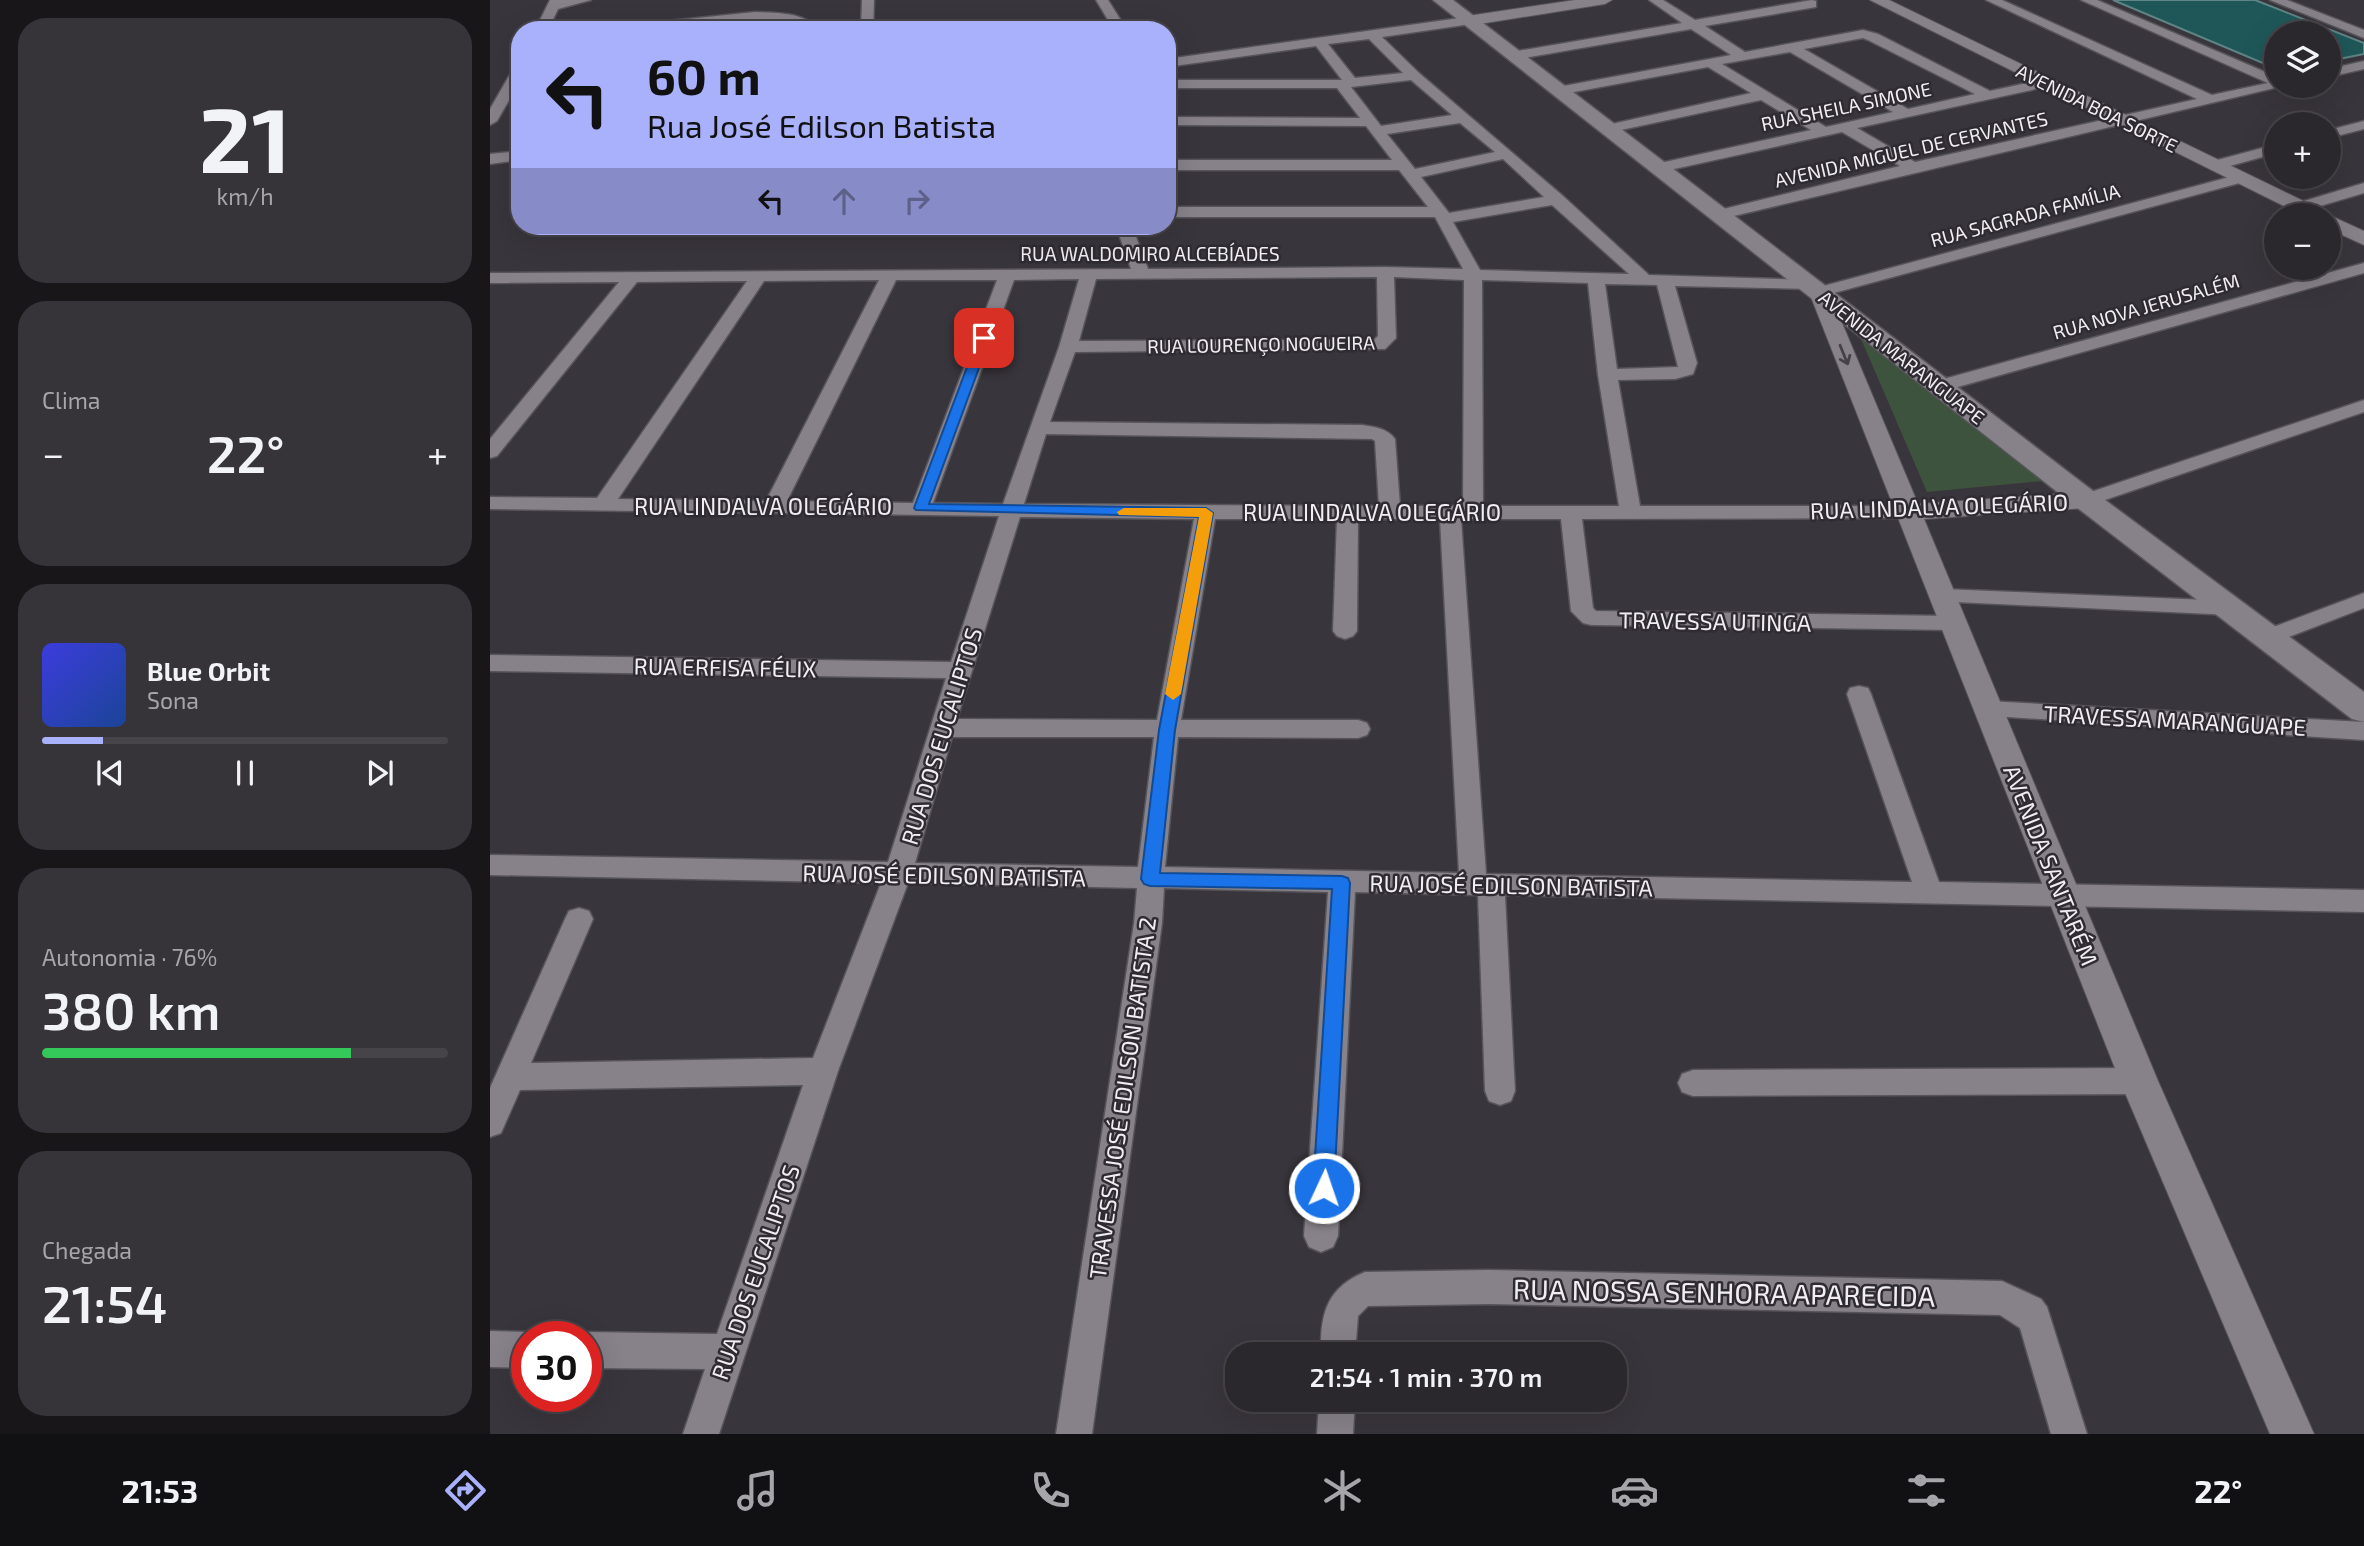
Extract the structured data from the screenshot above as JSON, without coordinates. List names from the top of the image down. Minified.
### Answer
{"streets":{"main road":["AVENIDA MARANGUAPE"],"street":["RUA SHEILA SIMONE","AVENIDA BOA SORTE","AVENIDA MIGUEL DE CERVANTES","RUA SAGRADA FAMÍLIA","RUA WALDOMIRO ALCEBÍADES","RUA NOVA JERUSALÉM","RUA LOURENÇO NOGUEIRA","RUA LINDALVA OLEGÁRIO","TRAVESSA UTINGA","RUA ERFISA FÉLIX","TRAVESSA MARANGUAPE","RUA DOS EUCALIPTOS","AVENIDA SANTARÉM","RUA JOSÉ EDILSON BATISTA","TRAVESSA JOSÉ EDILSON BATISTA 2","RUA NOSSA SENHORA APARECIDA"]},"crossings":[["RUA SHEILA SIMONE","AVENIDA BOA SORTE"],["RUA SHEILA SIMONE","AVENIDA MARANGUAPE"],["AVENIDA BOA SORTE","AVENIDA MIGUEL DE CERVANTES"],["AVENIDA BOA SORTE","RUA SAGRADA FAMÍLIA"],["AVENIDA MIGUEL DE CERVANTES","AVENIDA MARANGUAPE"],["RUA SAGRADA FAMÍLIA","RUA WALDOMIRO ALCEBÍADES"],["RUA SAGRADA FAMÍLIA","AVENIDA MARANGUAPE"],["RUA SAGRADA FAMÍLIA","AVENIDA SANTARÉM"],["RUA WALDOMIRO ALCEBÍADES","RUA LOURENÇO NOGUEIRA"],["RUA WALDOMIRO ALCEBÍADES","AVENIDA MARANGUAPE"],["RUA WALDOMIRO ALCEBÍADES","RUA DOS EUCALIPTOS"],["RUA WALDOMIRO ALCEBÍADES","AVENIDA SANTARÉM"],["RUA NOVA JERUSALÉM","AVENIDA MARANGUAPE"],["RUA LOURENÇO NOGUEIRA","RUA DOS EUCALIPTOS"],["AVENIDA MARANGUAPE","RUA LINDALVA OLEGÁRIO"],["AVENIDA MARANGUAPE","TRAVESSA UTINGA"],["AVENIDA MARANGUAPE","AVENIDA SANTARÉM"],["RUA LINDALVA OLEGÁRIO","TRAVESSA UTINGA"],["RUA LINDALVA OLEGÁRIO","RUA DOS EUCALIPTOS"],["RUA LINDALVA OLEGÁRIO","AVENIDA SANTARÉM"],["RUA LINDALVA OLEGÁRIO","TRAVESSA JOSÉ EDILSON BATISTA 2"],["TRAVESSA UTINGA","AVENIDA SANTARÉM"],["RUA ERFISA FÉLIX","RUA DOS EUCALIPTOS"],["TRAVESSA MARANGUAPE","AVENIDA SANTARÉM"],["RUA DOS EUCALIPTOS","RUA JOSÉ EDILSON BATISTA"],["AVENIDA SANTARÉM","RUA JOSÉ EDILSON BATISTA"],["RUA JOSÉ EDILSON BATISTA","TRAVESSA JOSÉ EDILSON BATISTA 2"]],"page":{"tile":[["21","km/h"],"Clima",["Autonomia · 76%","380 km"],["Chegada","21:54"]],"map_buttons":["+","−"],"turn":["60 m","Rua José Edilson Batista"],"heat":["−","22°","+"],"song":["Blue Orbit","Sona"],"limit":"30","trip":"21:54 · 1 min · 370 m","tabs":["21:53","22°"]}}
